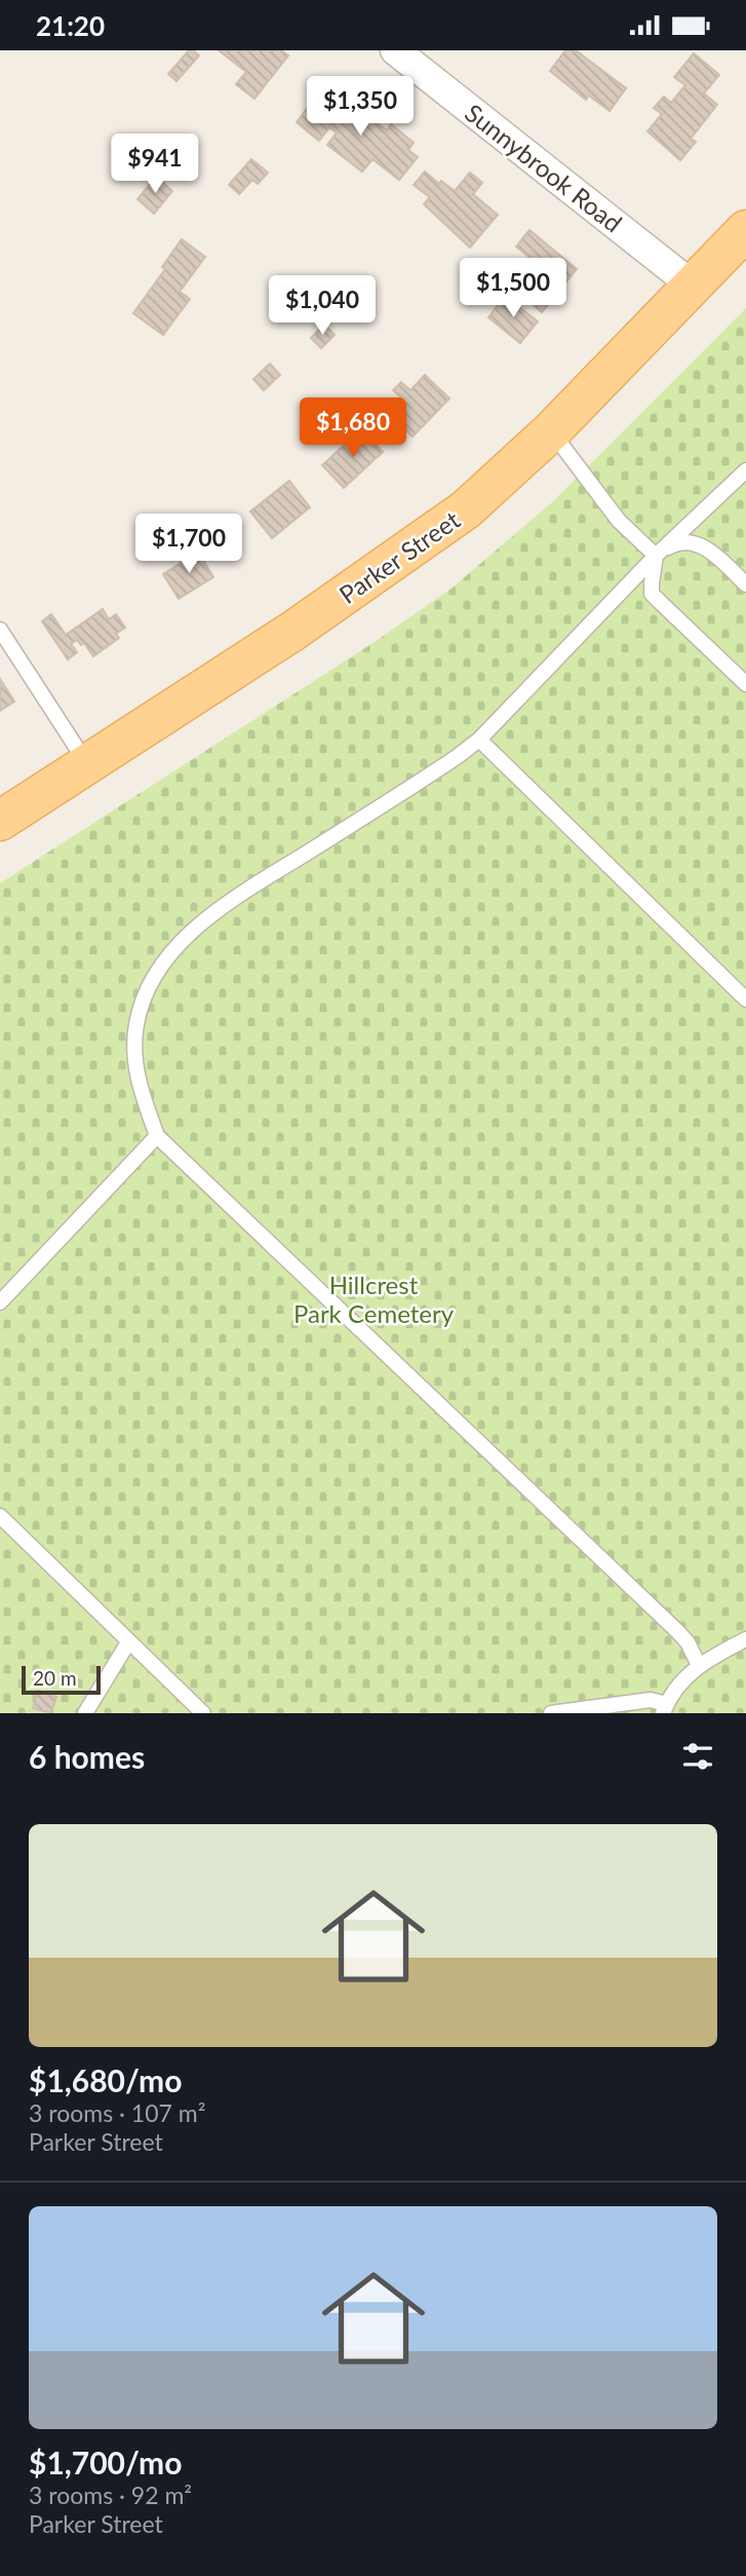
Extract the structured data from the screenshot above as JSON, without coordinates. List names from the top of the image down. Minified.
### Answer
{"streets":{"main road":["Parker Street"],"street":["Sunnybrook Road"]},"crossings":[["Sunnybrook Road","Parker Street"]],"parks":["Hillcrest Park Cemetery"],"scale_bar":"20 m","page":{"status":"21:20","price":["$1,350","$941","$1,500","$1,040","$1,680","$1,700"],"scale":"20 m","heading":"6 homes","list":[{"name":"$1,680/mo","note":"3 rooms · 107 m² · Parker Street"},{"name":"$1,700/mo","note":"3 rooms · 92 m² · Parker Street"}]}}
